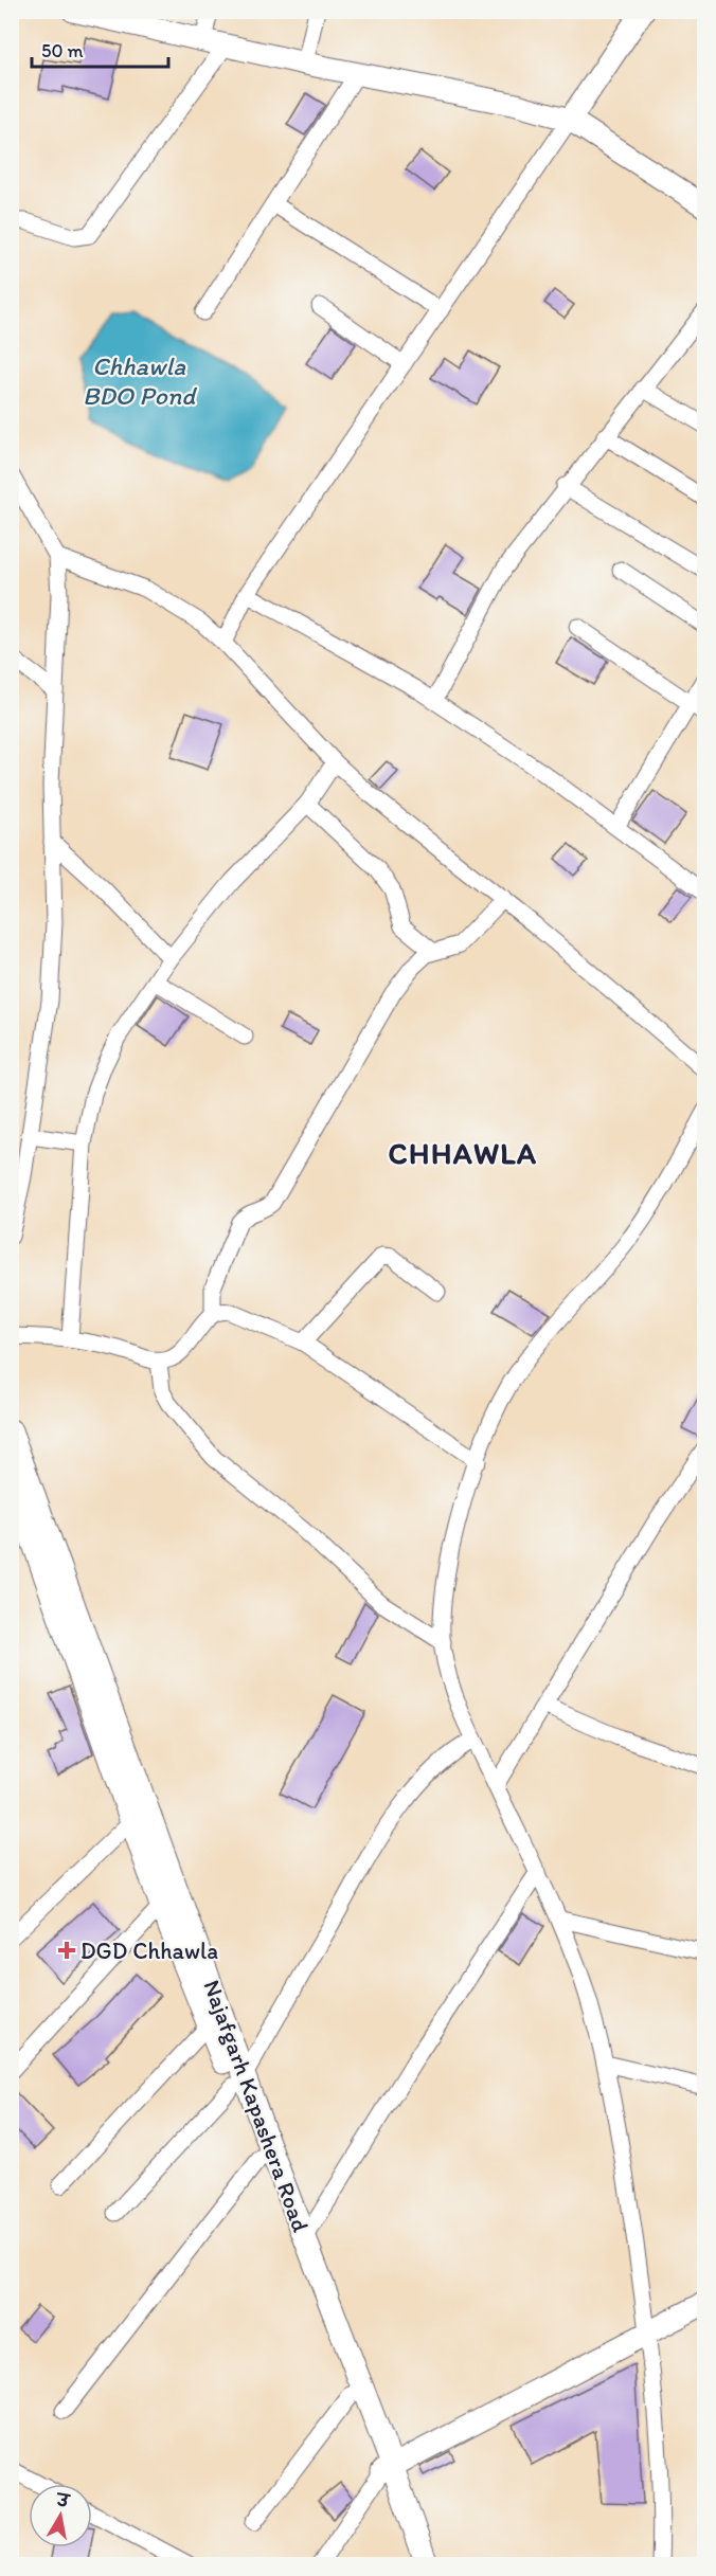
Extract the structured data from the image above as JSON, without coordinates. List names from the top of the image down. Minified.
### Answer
{"streets":{"main road":["Najafgarh Kapashera Road"]},"districts":["CHHAWLA"],"water":["Chhawla BDO Pond"],"places":{"health":["DGD Chhawla"]},"scale_bar":"50 m","north":"top"}
